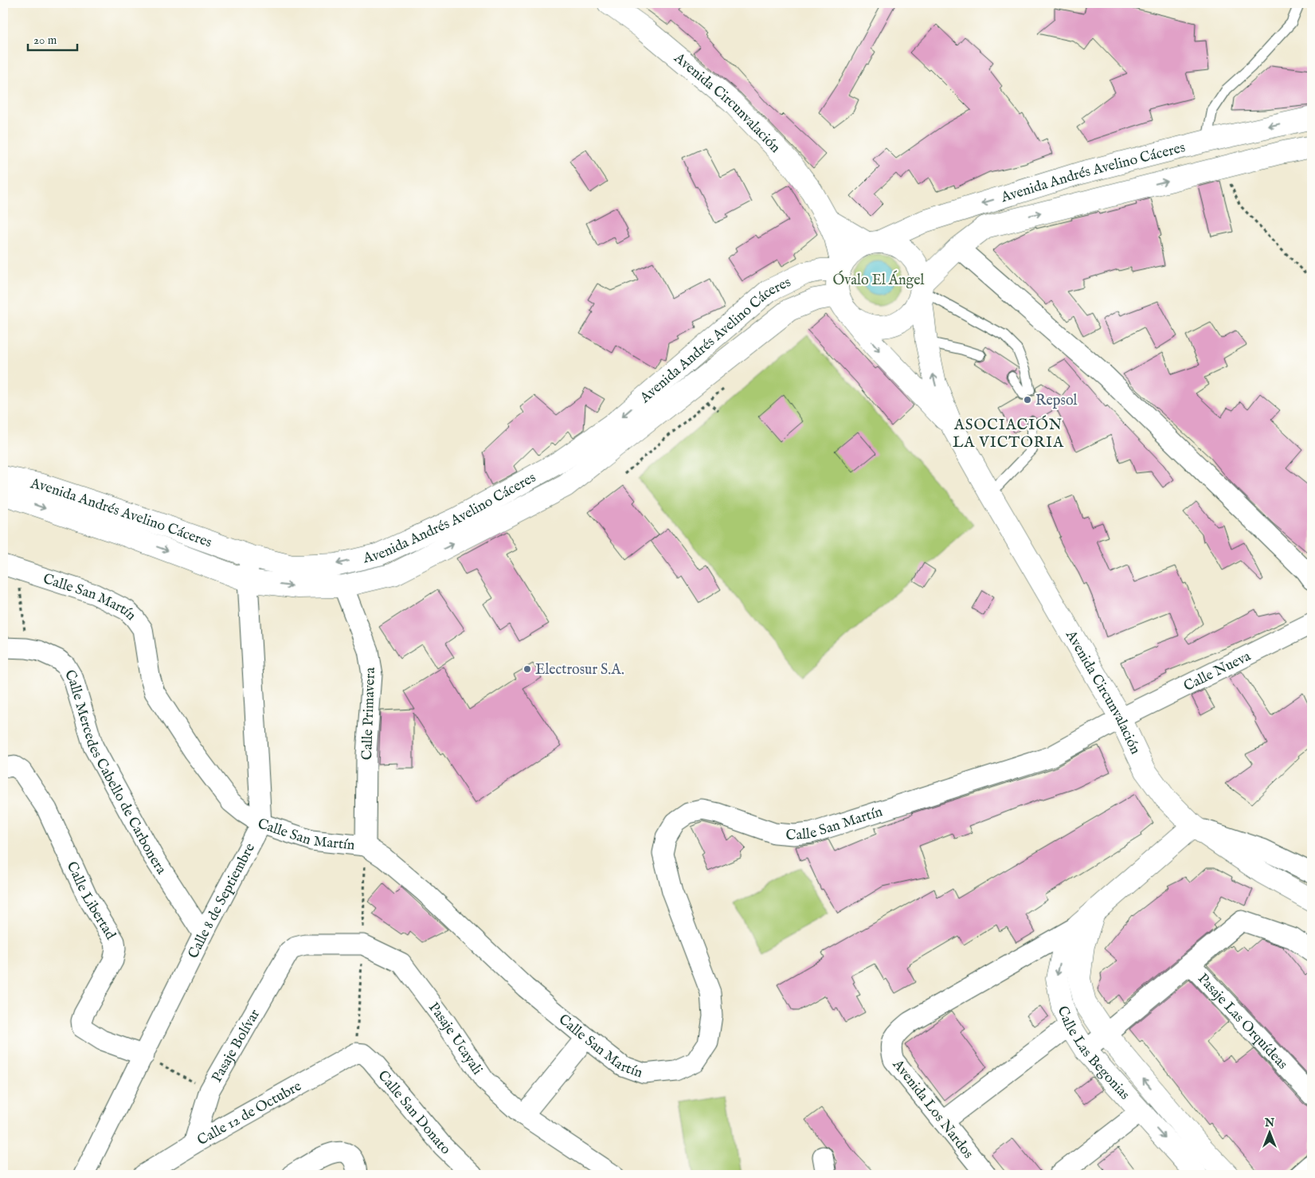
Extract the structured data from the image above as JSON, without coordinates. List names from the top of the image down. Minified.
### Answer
{"streets":{"main road":["Avenida Circunvalación","Avenida Andrés Avelino Cáceres","Calle Las Begonias"],"street":["Calle San Martín","Calle Nueva","Calle Primavera","Calle Mercedes Cabello de Carbonera","Calle Libertad","Calle 8 de Septiembre","Pasaje Las Orquídeas","Pasaje Ucayali","Pasaje Bolívar","Avenida Los Nardos","Calle San Donato","Calle 12 de Octubre"]},"crossings":[["Avenida Circunvalación","Avenida Andrés Avelino Cáceres"],["Avenida Circunvalación","Calle San Martín"],["Avenida Circunvalación","Calle Nueva"],["Avenida Circunvalación","Calle Las Begonias"],["Avenida Andrés Avelino Cáceres","Calle Primavera"],["Calle San Martín","Calle Nueva"],["Calle San Martín","Calle Primavera"],["Calle San Martín","Calle 8 de Septiembre"],["Calle Mercedes Cabello de Carbonera","Calle 8 de Septiembre"],["Calle Libertad","Calle 8 de Septiembre"],["Pasaje Ucayali","Pasaje Bolívar"],["Pasaje Bolívar","Calle 12 de Octubre"],["Calle Las Begonias","Avenida Los Nardos"],["Calle San Donato","Calle 12 de Octubre"]],"districts":["ASOCIACIÓN LA VICTORIA"],"parks":["Óvalo El Ángel"],"places":["Repsol","Electrosur S.A."],"scale_bar":"20 m","north":"top"}
